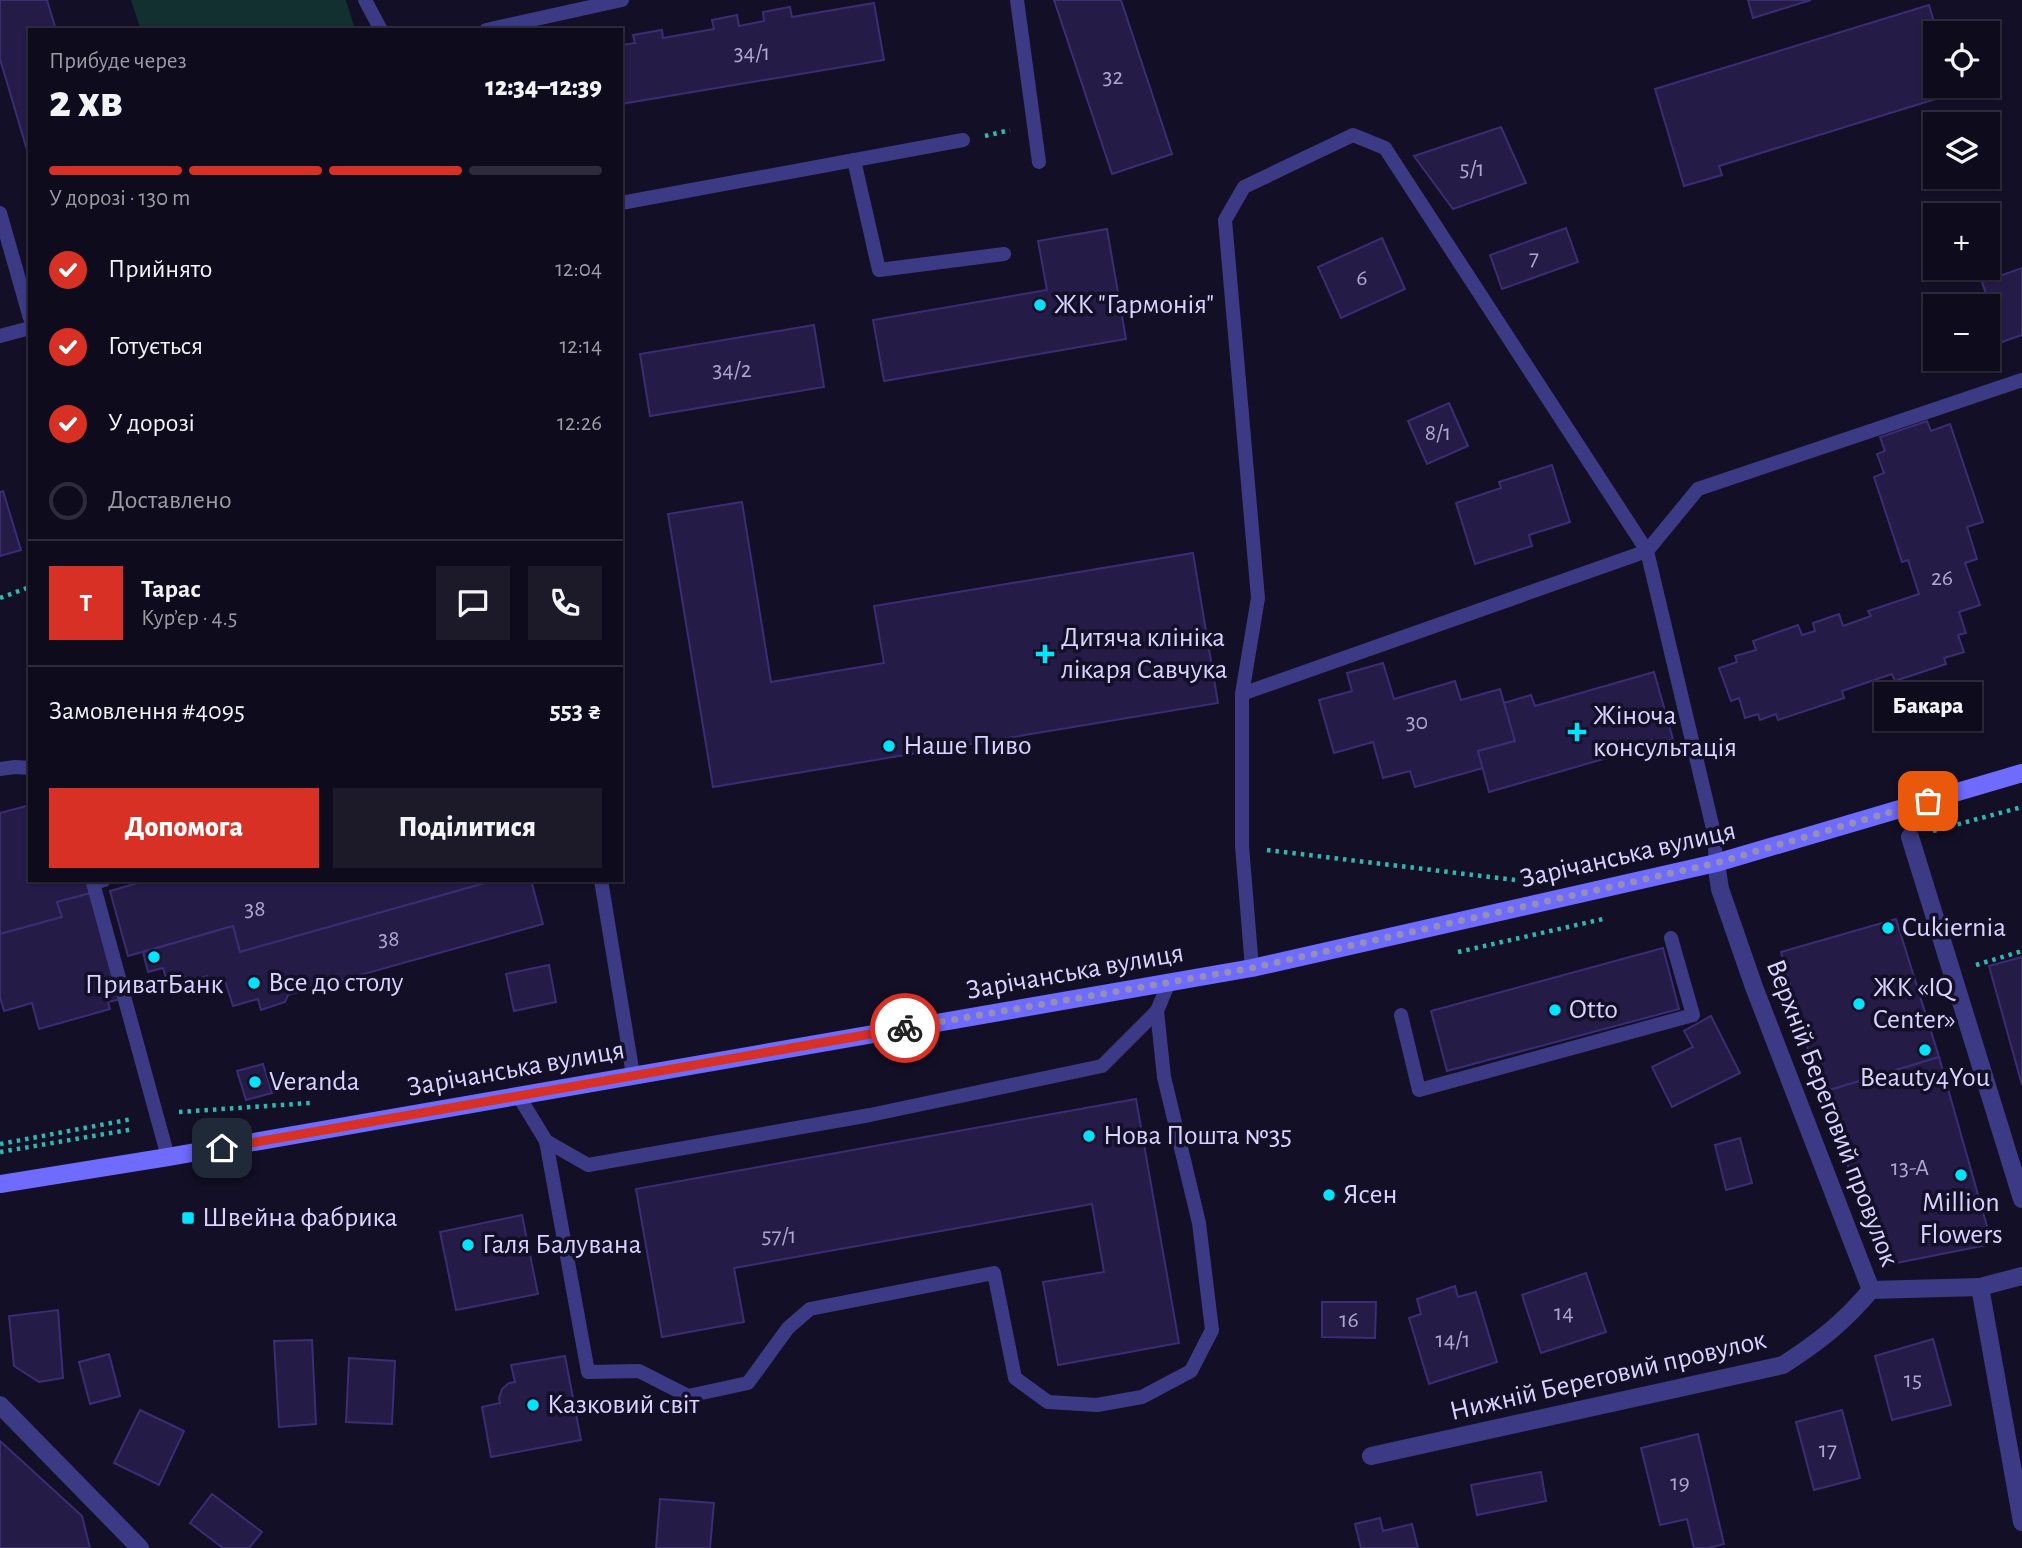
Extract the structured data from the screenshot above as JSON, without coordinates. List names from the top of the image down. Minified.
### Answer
{"streets":{"street":["Зарічанська вулиця","Верхній Береговий провулок","Нижній Береговий провулок"]},"crossings":[["Зарічанська вулиця","Верхній Береговий провулок"],["Верхній Береговий провулок","Нижній Береговий провулок"]],"places":{"other":["ЖК \"Гармонія\"","Наше Пиво","Бакара","Cukiernia","ПриватБанк","Все до столу","ЖК «IQ Center»","Otto","Beauty4You","Veranda","Нова Пошта №35","Million Flowers","Ясен","Галя Балувана","Казковий світ"],"health":["Дитяча клініка лікаря Савчука","Жіноча консультація"],"transit":["Швейна фабрика"]},"house_numbers":["34/1","32","5/1","7","6","34/2","8/1","26","30","38","38","13-А","57/1","14","16","14/1","15","17","19"],"page":{"map_buttons":["+","−"],"heading":["2 хв","Прибуде через","12:34–12:39"],"panel":["Тарас","Кур’єр · 4.5","Замовлення #4095","553 ₴"],"bar":"У дорозі · 130 m","list":[["Прийнято","12:04"],["Готується","12:14"],["У дорозі","12:26"],"Доставлено"],"round":"Т","bubble":"Бакара","buttons":["Допомога","Поділитися"]}}
